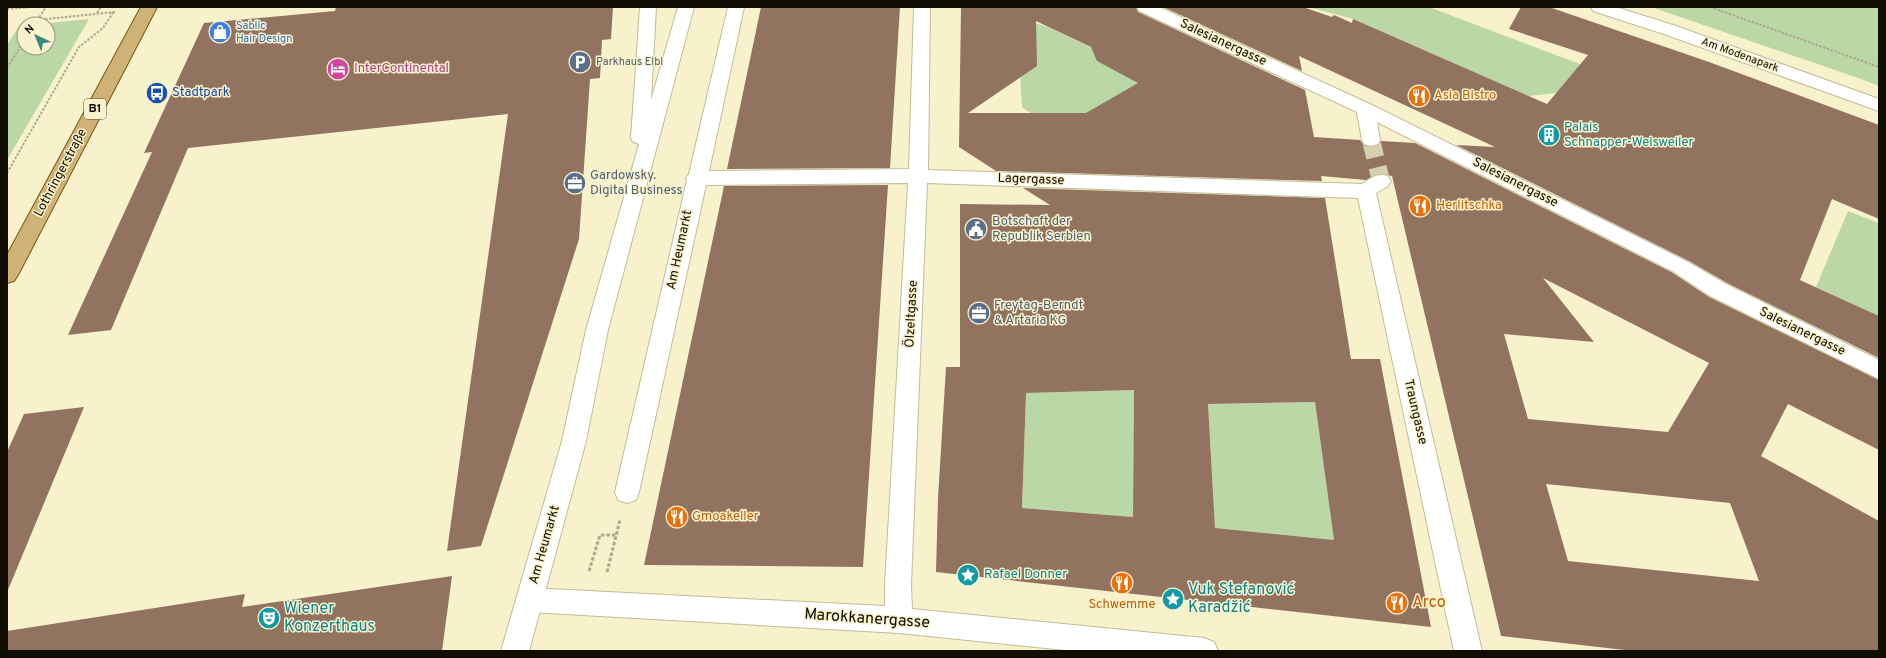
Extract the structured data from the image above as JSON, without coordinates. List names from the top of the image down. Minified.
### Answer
{"streets":{"main road":["B1","Lothringerstraße"],"street":["Salesianergasse","Am Modenapark","Lagergasse","Am Heumarkt","Ölzeltgasse","Traungasse","Marokkanergasse"]},"crossings":[["Lagergasse","Am Heumarkt"],["Lagergasse","Ölzeltgasse"],["Lagergasse","Traungasse"],["Am Heumarkt","Marokkanergasse"],["Ölzeltgasse","Marokkanergasse"]],"places":{"shop":["Sablic Hair Design"],"parking":["Parkhaus Elbl"],"hotel":["InterContinental"],"bus stop":["Stadtpark"],"restaurant":["Asia Bistro","Herlitschka","Gmoakeller","Schwemme","Arco"],"building":["Palais Schnapper-Weisweiler"],"office":["Gardowsky. Digital Business","Freytag-Berndt & Artaria KG"],"public building":["Botschaft der Republik Serbien"],"place":["Rafael Donner","Vuk Stefanović Karadžić"],"theatre":["Wiener Konzerthaus"]},"north":"top left"}
